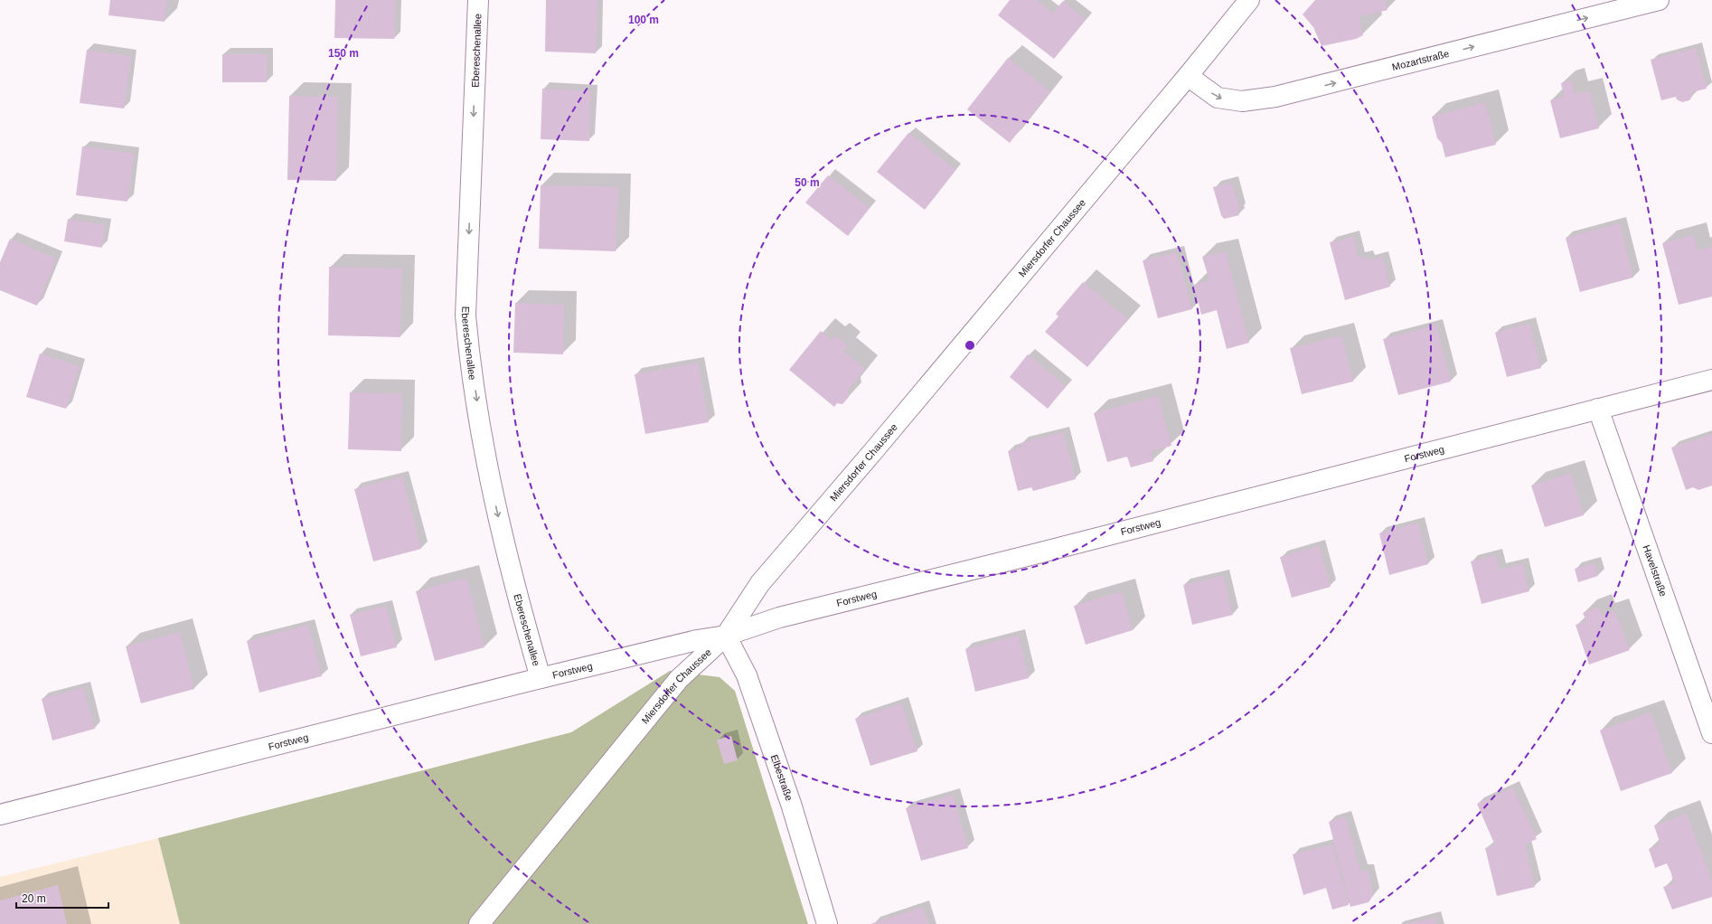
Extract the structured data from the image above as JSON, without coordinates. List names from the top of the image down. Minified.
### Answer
{"streets":{"street":["Ebereschenallee","Mozartstraße","Miersdorfer Chaussee","Forstweg","Havelstraße","Elbestraße"]},"crossings":[["Ebereschenallee","Forstweg"],["Mozartstraße","Miersdorfer Chaussee"],["Miersdorfer Chaussee","Forstweg"],["Miersdorfer Chaussee","Elbestraße"],["Forstweg","Havelstraße"],["Forstweg","Elbestraße"]],"one_way":["Ebereschenallee","Mozartstraße"],"scale_bar":"20 m","rings":["100 m","150 m","50 m"]}
